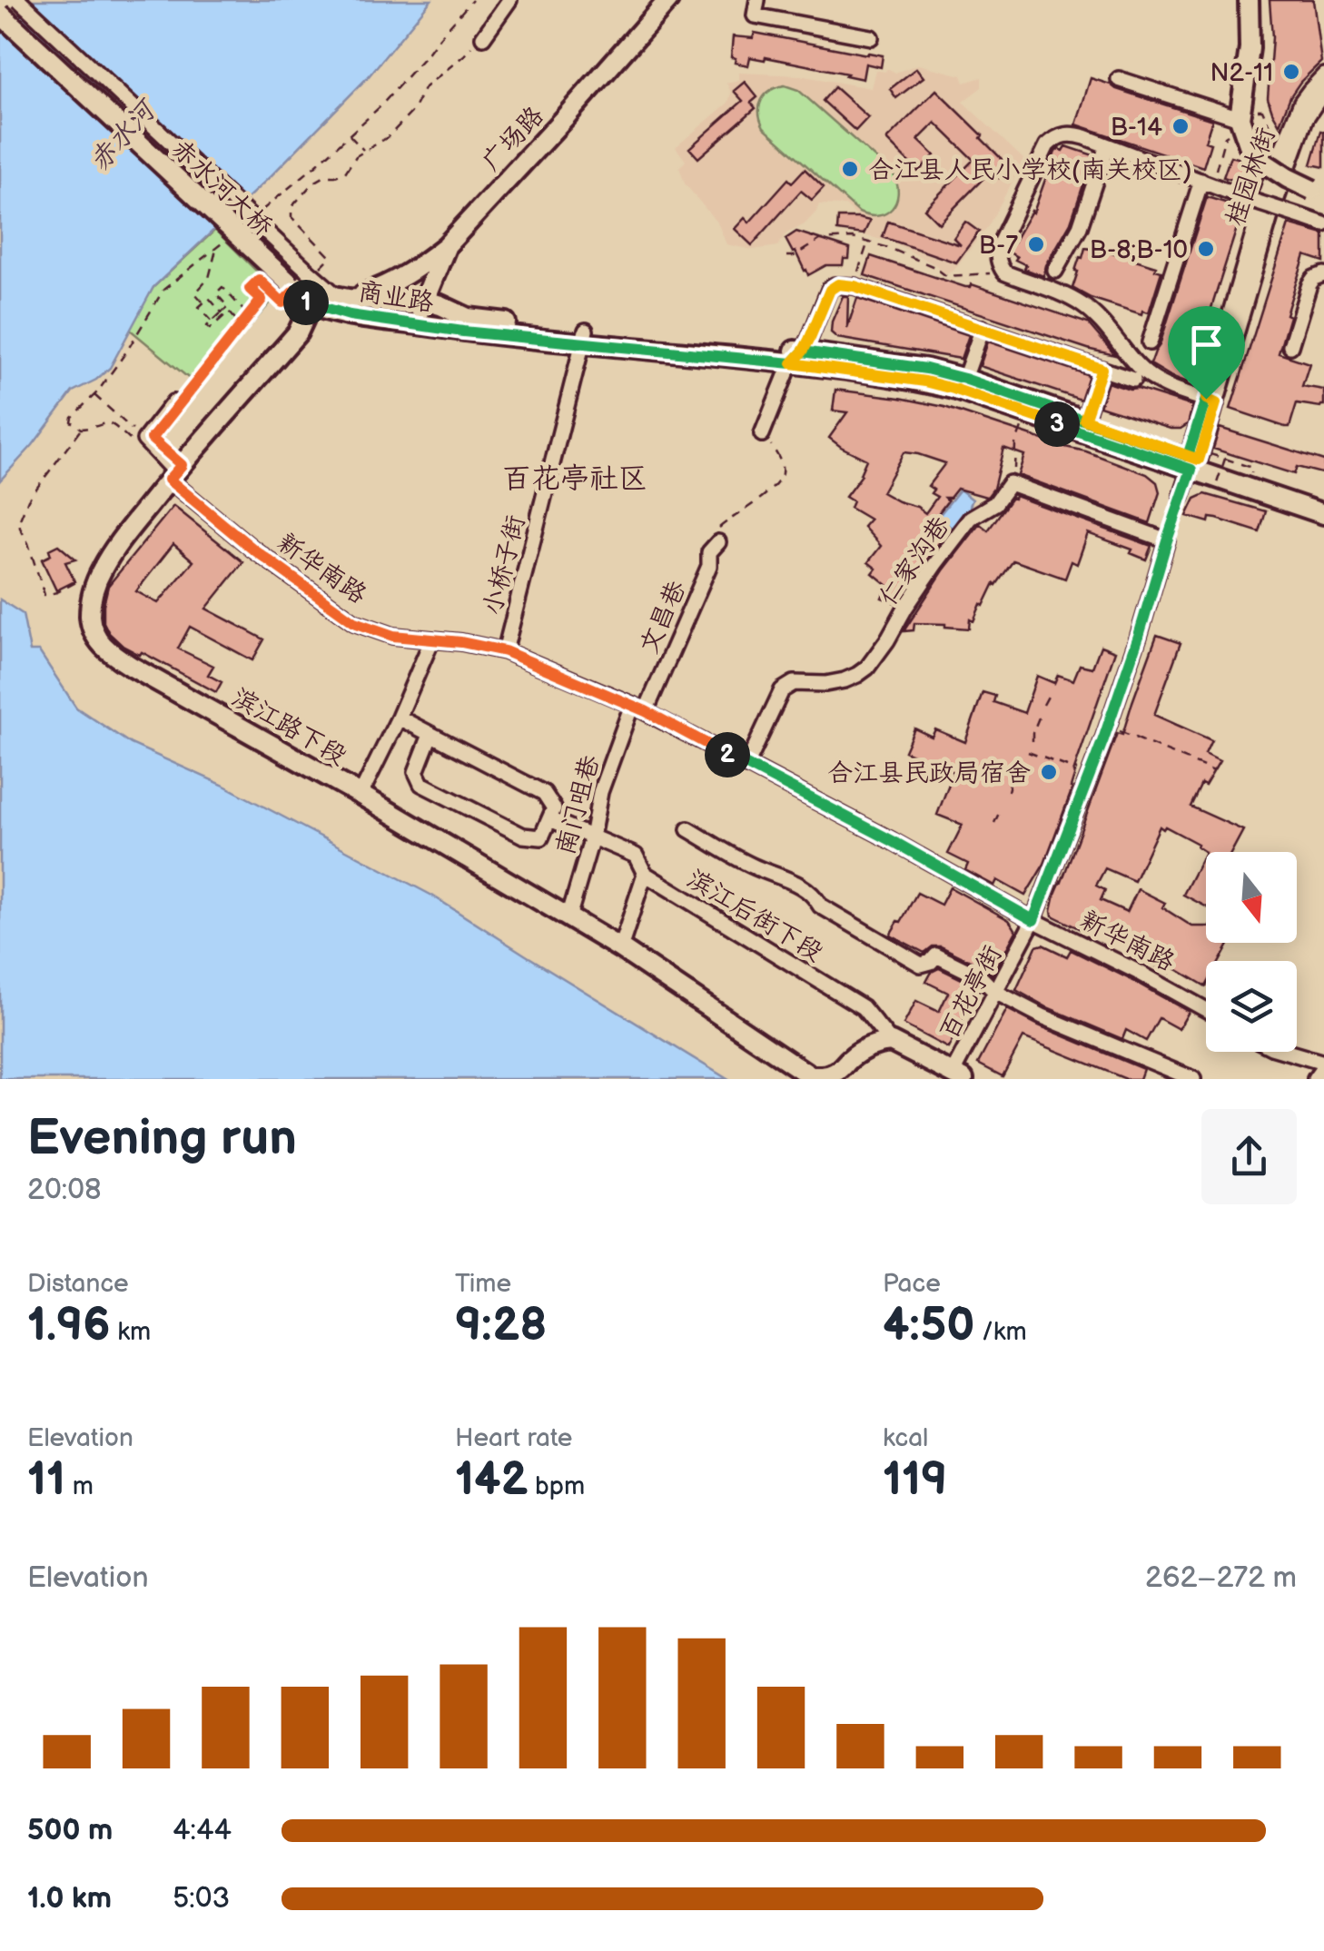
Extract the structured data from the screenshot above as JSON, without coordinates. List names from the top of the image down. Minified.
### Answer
{"streets":{"main road":["广场路","赤水河大桥","商业路","滨江路下段"],"street":["桂园林街","仁家沟巷","小桥子街","新华南路","文昌巷","南门咀巷","滨江后街下段","百花亭街"]},"crossings":[["广场路","商业路"],["桂园林街","商业路"],["赤水河大桥","商业路"],["商业路","小桥子街"],["仁家沟巷","新华南路"],["仁家沟巷","百花亭街"],["小桥子街","新华南路"],["新华南路","文昌巷"],["新华南路","滨江路下段"],["新华南路","南门咀巷"],["新华南路","百花亭街"],["文昌巷","南门咀巷"],["滨江路下段","南门咀巷"],["滨江路下段","滨江后街下段"],["南门咀巷","滨江后街下段"]],"districts":["百花亭社区"],"water":["赤水河"],"places":["N2-11","B-14","合江县人民小学校(南关校区)","B-7","B-8;B-10","合江县民政局宿舍"],"north":"bottom","page":{"pins":["1","3","2"],"heading":["Evening run","20:08"],"stats":[["Distance","1.96 km"],["Time","9:28"],["Pace","4:50 /km"],["Elevation","11 m"],["Heart rate","142 bpm"],["kcal","119"]],"chart":["Elevation","262–272 m"],"list":[{"name":"500 m","note":"4:44"},{"name":"1.0 km","note":"5:03"}]}}
